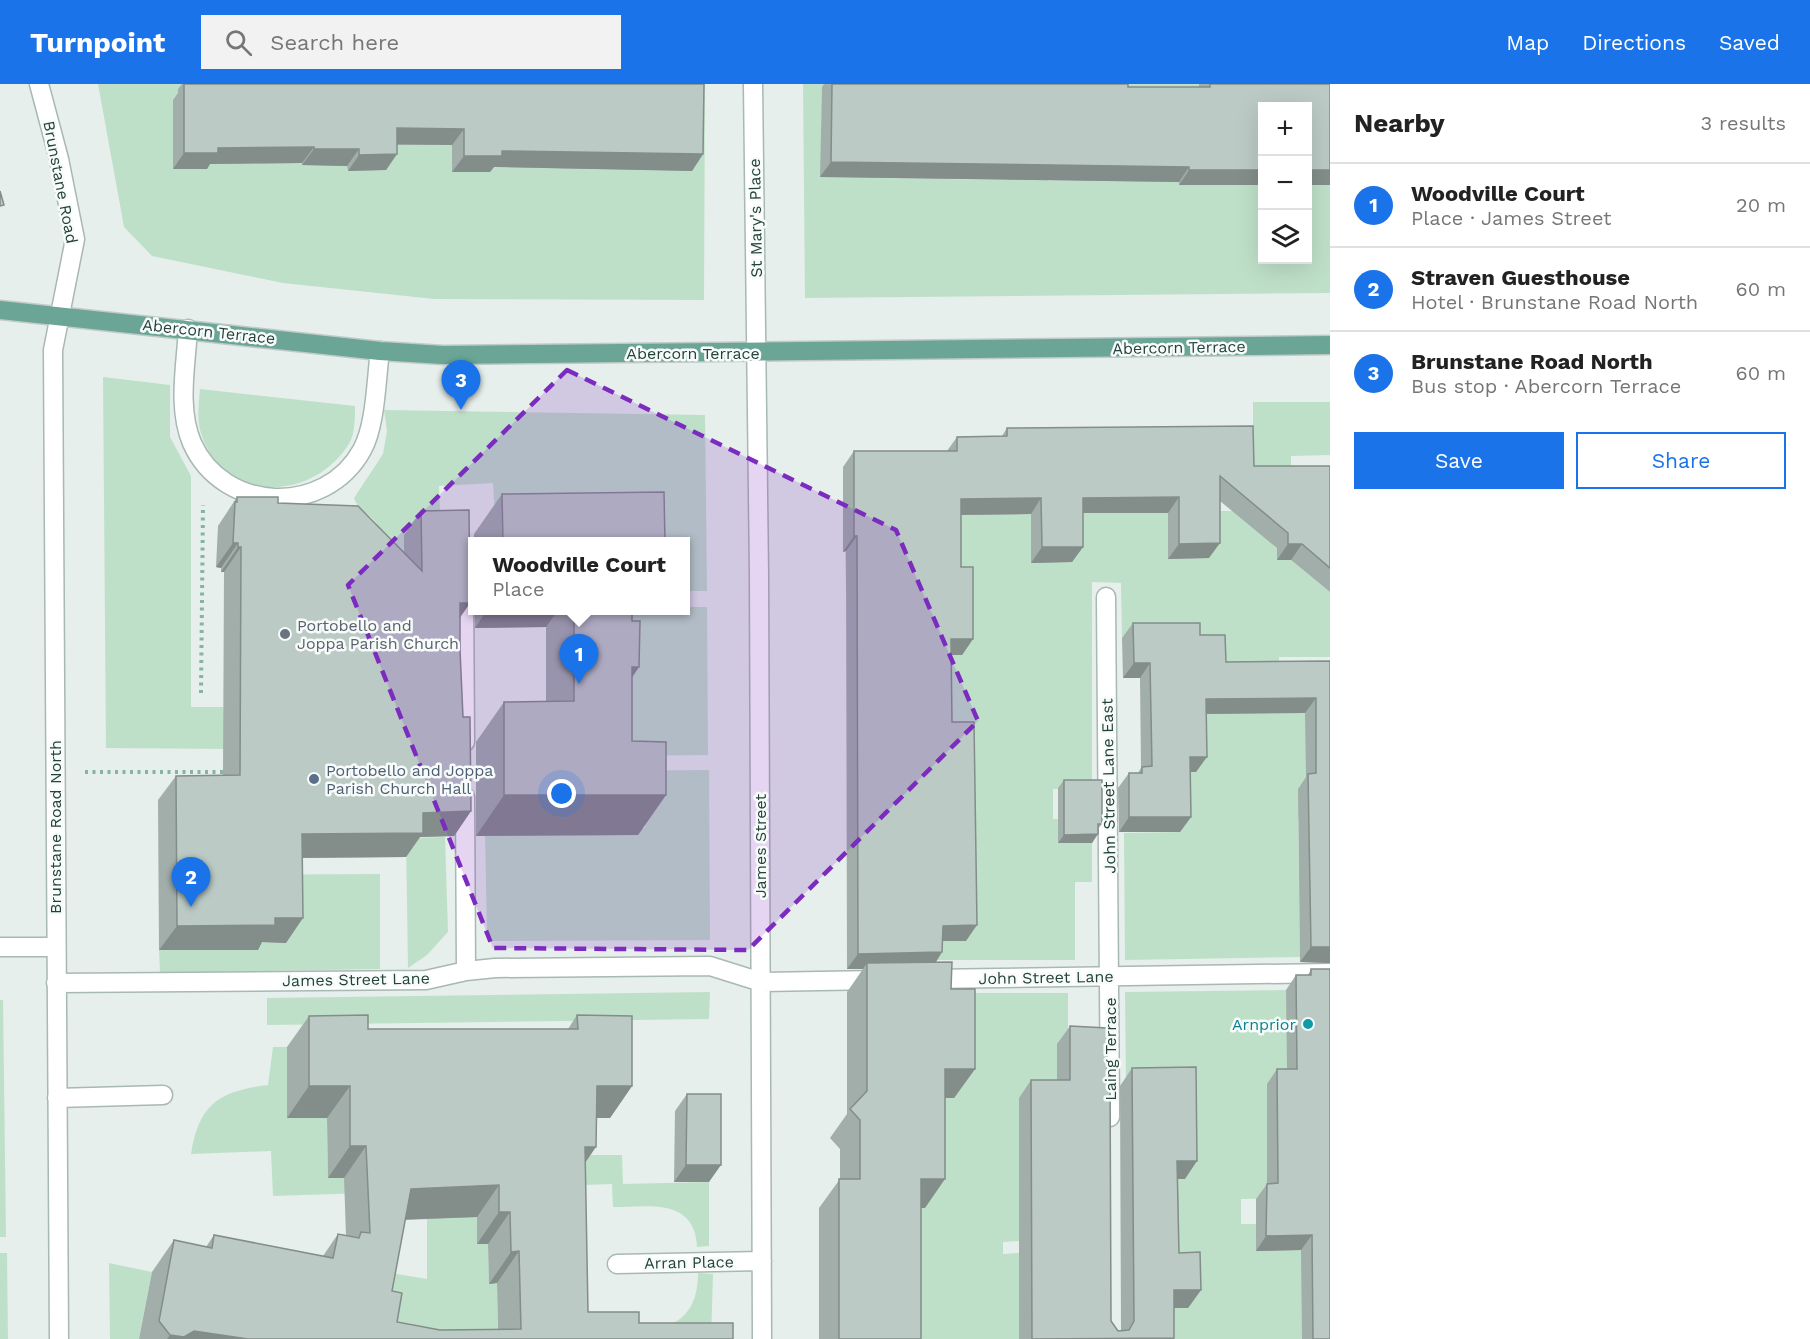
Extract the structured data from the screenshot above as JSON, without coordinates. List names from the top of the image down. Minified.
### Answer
{"streets":{"main road":["Abercorn Terrace"],"street":["Brunstane Road","St Mary's Place","John Street Lane East","Brunstane Road North","James Street","John Street Lane","James Street Lane","Laing Terrace","Arran Place"]},"crossings":[["Brunstane Road","Abercorn Terrace"],["Brunstane Road","Brunstane Road North"],["St Mary's Place","Abercorn Terrace"],["St Mary's Place","James Street"],["Abercorn Terrace","Brunstane Road North"],["Abercorn Terrace","James Street"],["John Street Lane East","John Street Lane"],["John Street Lane East","Laing Terrace"],["Brunstane Road North","James Street Lane"],["James Street","John Street Lane"],["James Street","James Street Lane"],["James Street","Arran Place"],["John Street Lane","James Street Lane"],["John Street Lane","Laing Terrace"]],"places":["Portobello and Joppa Parish Church","Portobello and Joppa Parish Church Hall","Arnprior"],"page":{"header":"Turnpoint","search":"Search here","nav":["Map","Directions","Saved"],"heading":["Nearby","3 results"],"map_buttons":["+","−"],"list":[{"mark":"1","name":"Woodville Court","note":"Place · James Street","value":"20 m"},{"mark":"2","name":"Straven Guesthouse","note":"Hotel · Brunstane Road North","value":"60 m"},{"mark":"3","name":"Brunstane Road North","note":"Bus stop · Abercorn Terrace","value":"60 m"}],"pins":["3","1","2"],"buttons":["Save","Share"],"popup":["Woodville Court","Place"]}}
